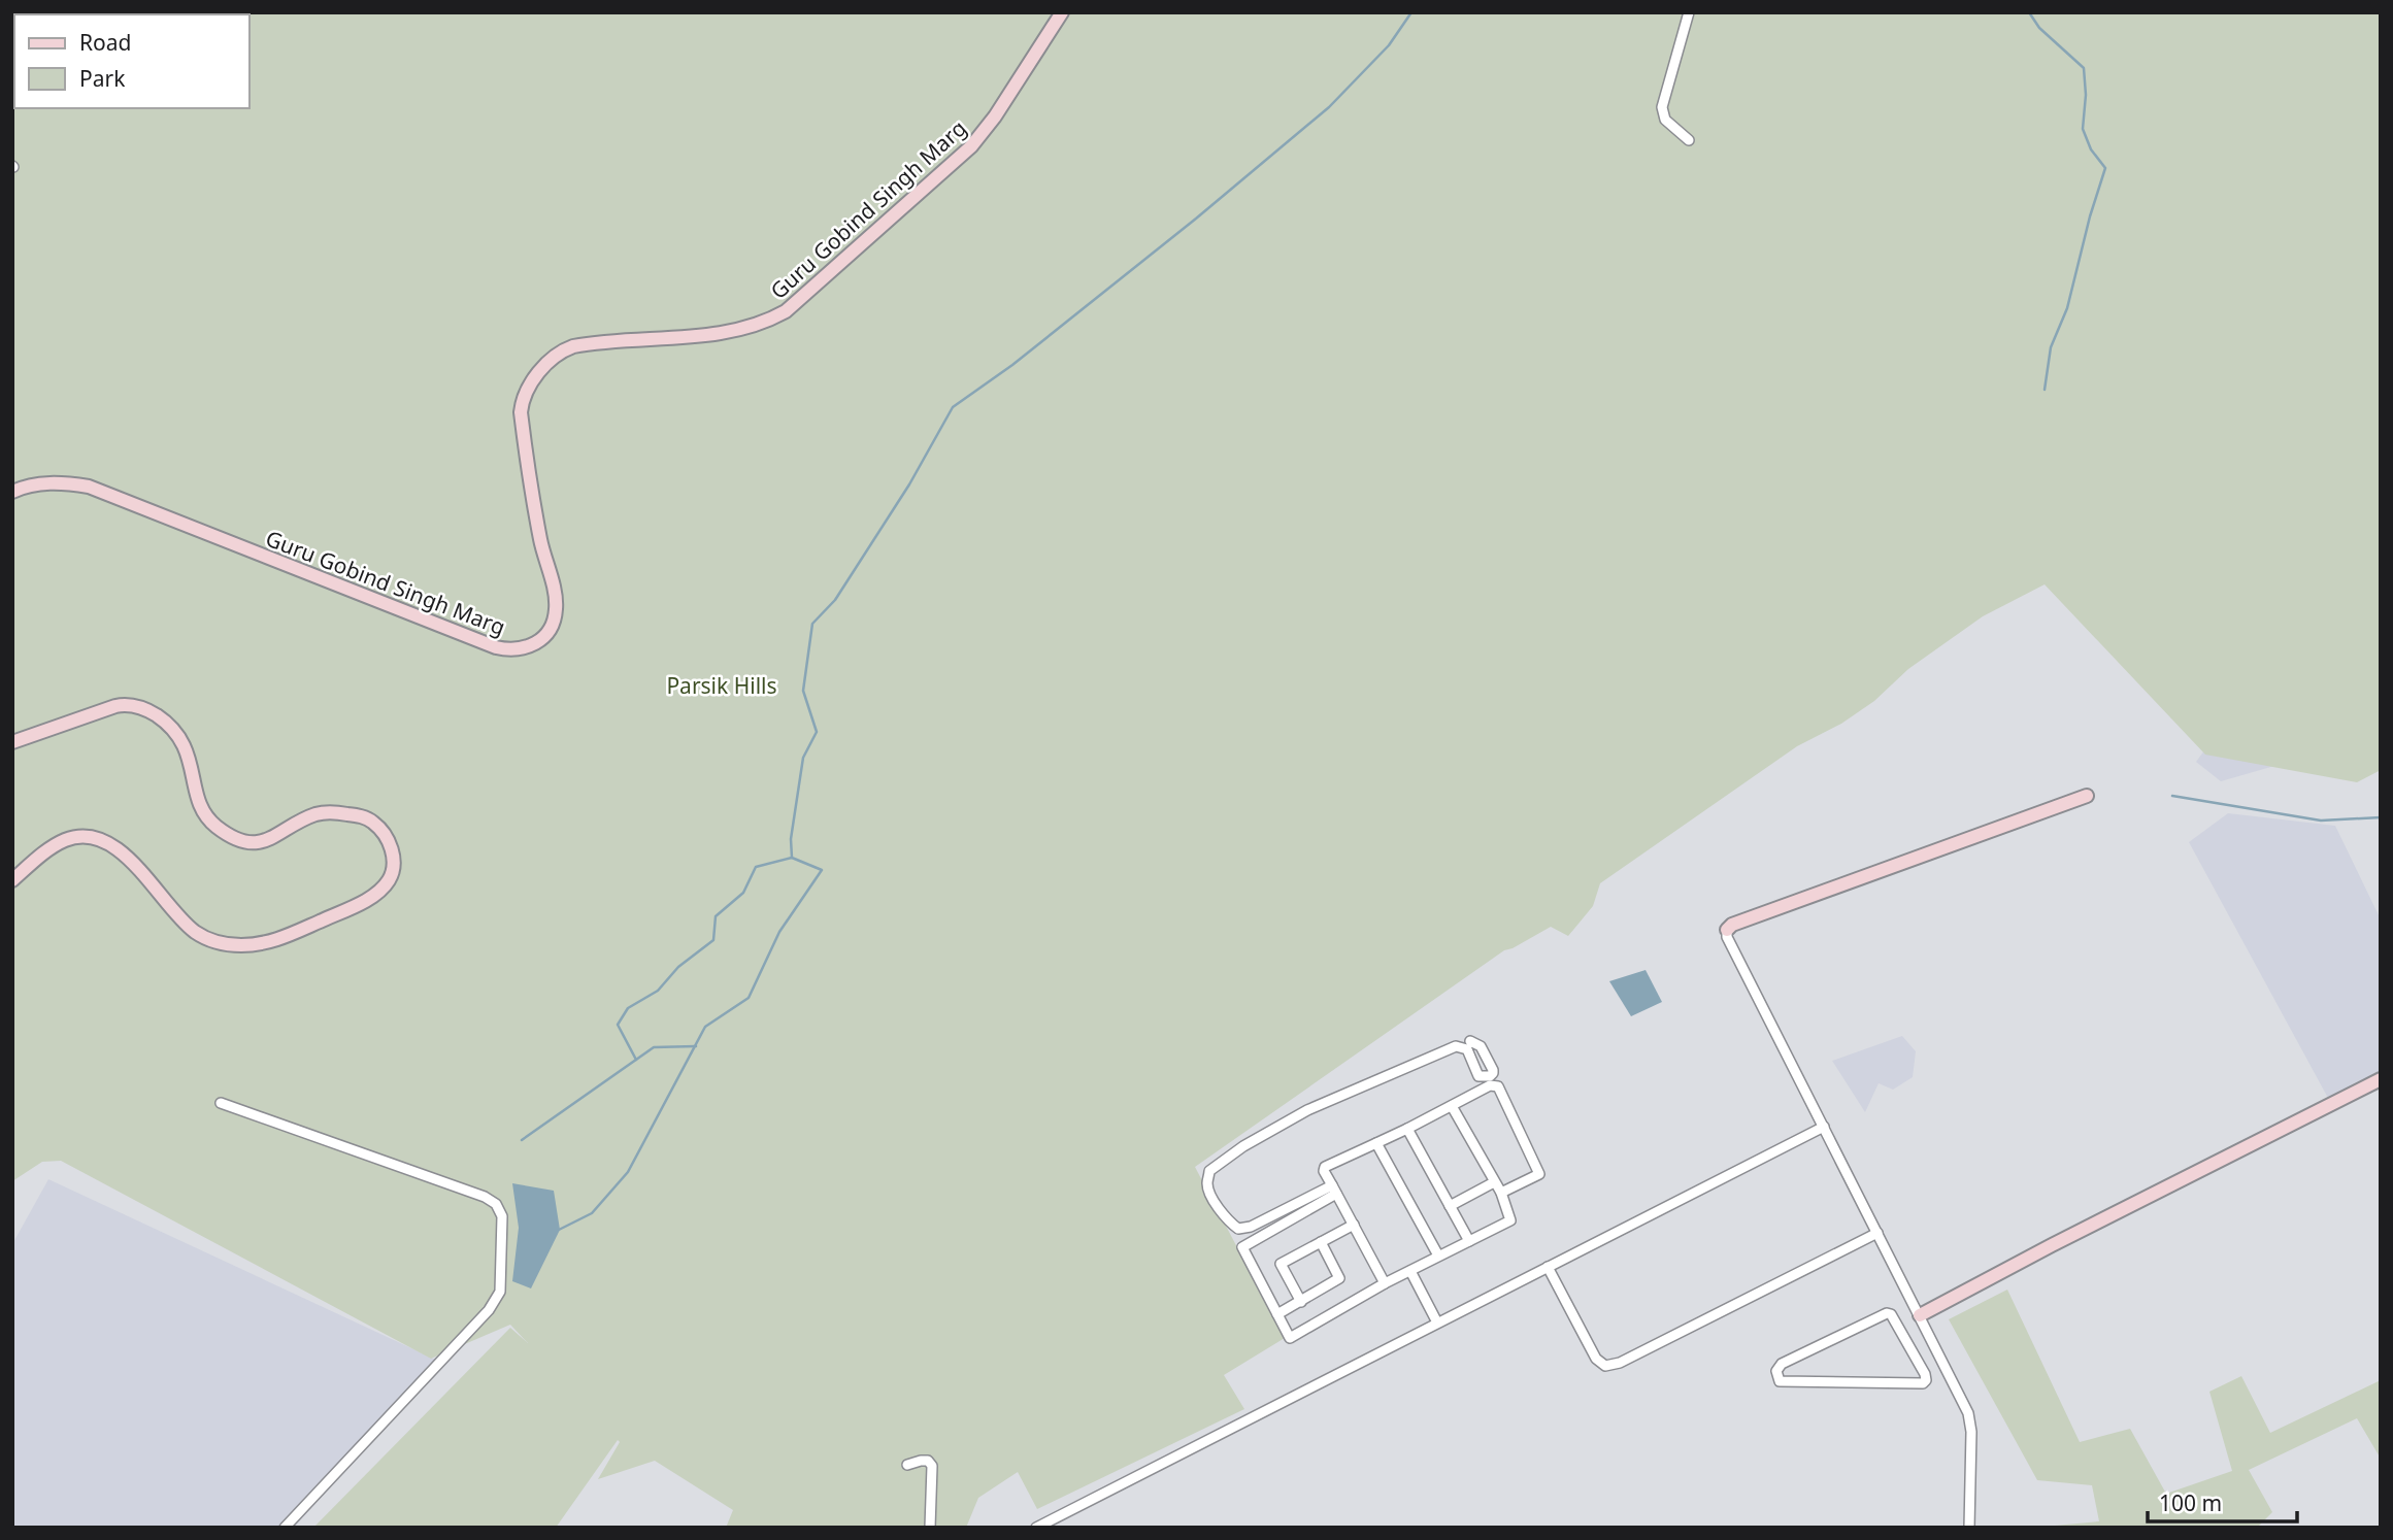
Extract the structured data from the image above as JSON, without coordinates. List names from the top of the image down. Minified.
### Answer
{"streets":{"street":["Guru Gobind Singh Marg"]},"parks":["Parsik Hills"],"legend":["Road","Park"],"scale_bar":"100 m"}
